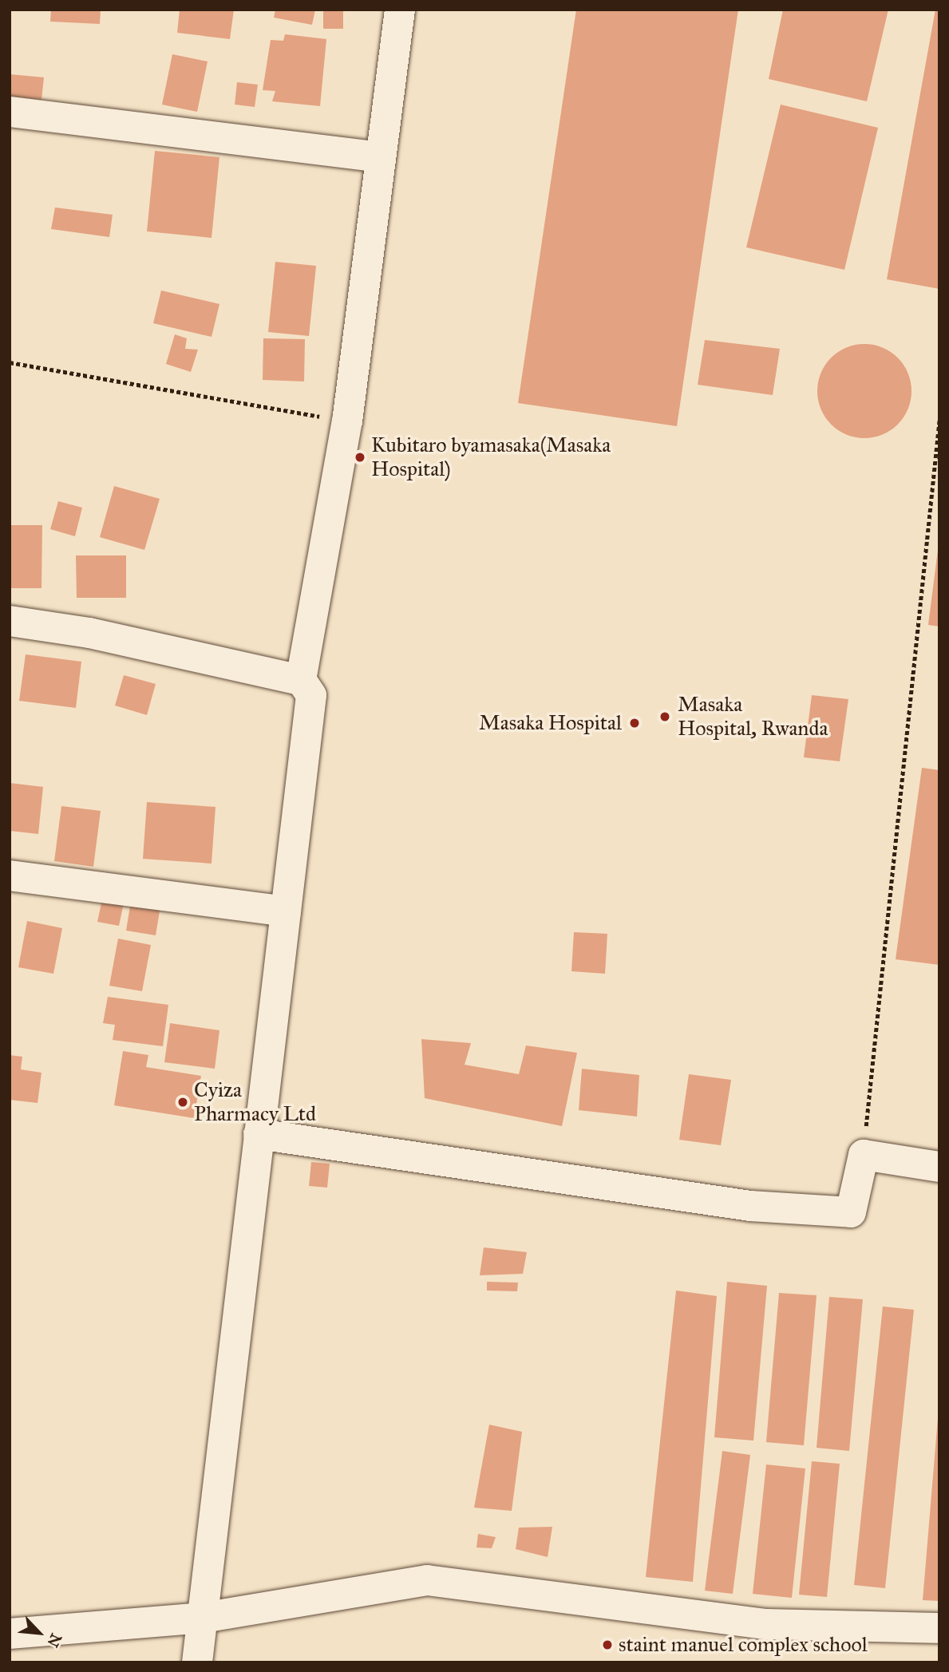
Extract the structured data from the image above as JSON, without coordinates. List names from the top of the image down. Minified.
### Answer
{"places":["Kubitaro byamasaka(Masaka Hospital)","Masaka Hospital, Rwanda","Masaka Hospital","Cyiza Pharmacy Ltd","staint manuel complex school"],"north":"bottom right"}
